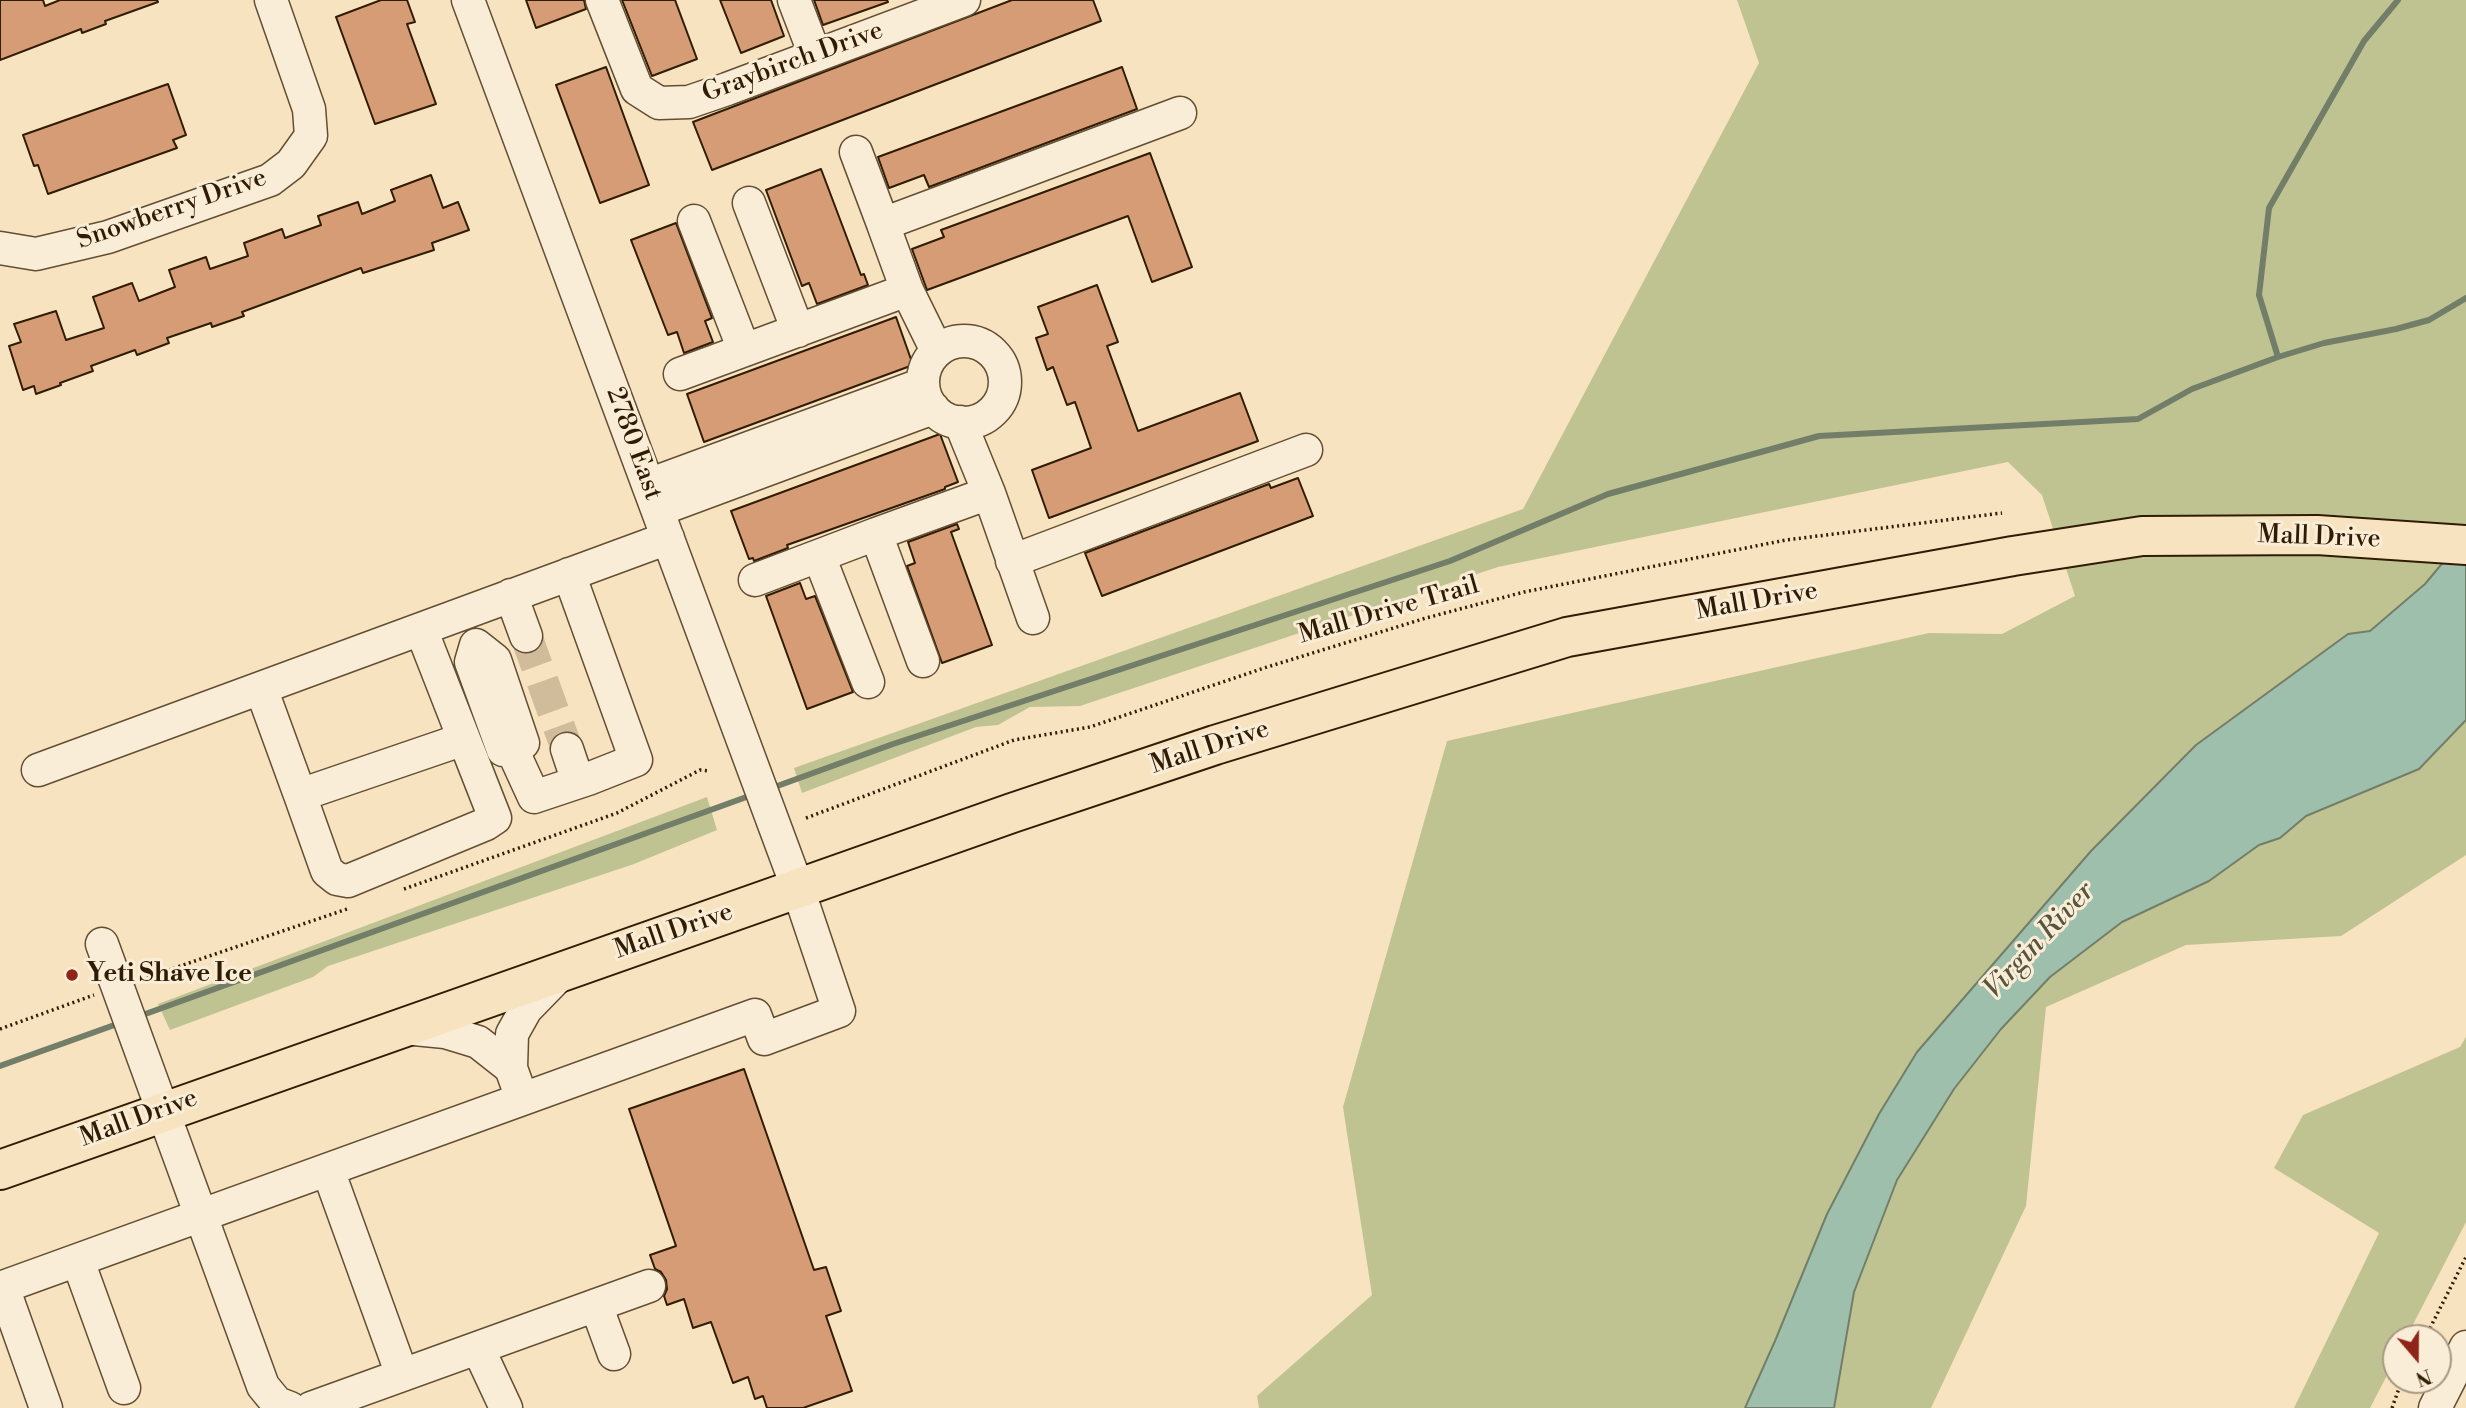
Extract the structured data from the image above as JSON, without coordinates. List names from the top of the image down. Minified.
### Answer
{"streets":{"main road":["Mall Drive"],"street":["Graybirch Drive","Snowberry Drive","2780 East"],"path":["Mall Drive Trail"]},"crossings":[["2780 East","Mall Drive"]],"water":["Virgin River"],"places":["Yeti Shave Ice"],"north":"bottom"}
